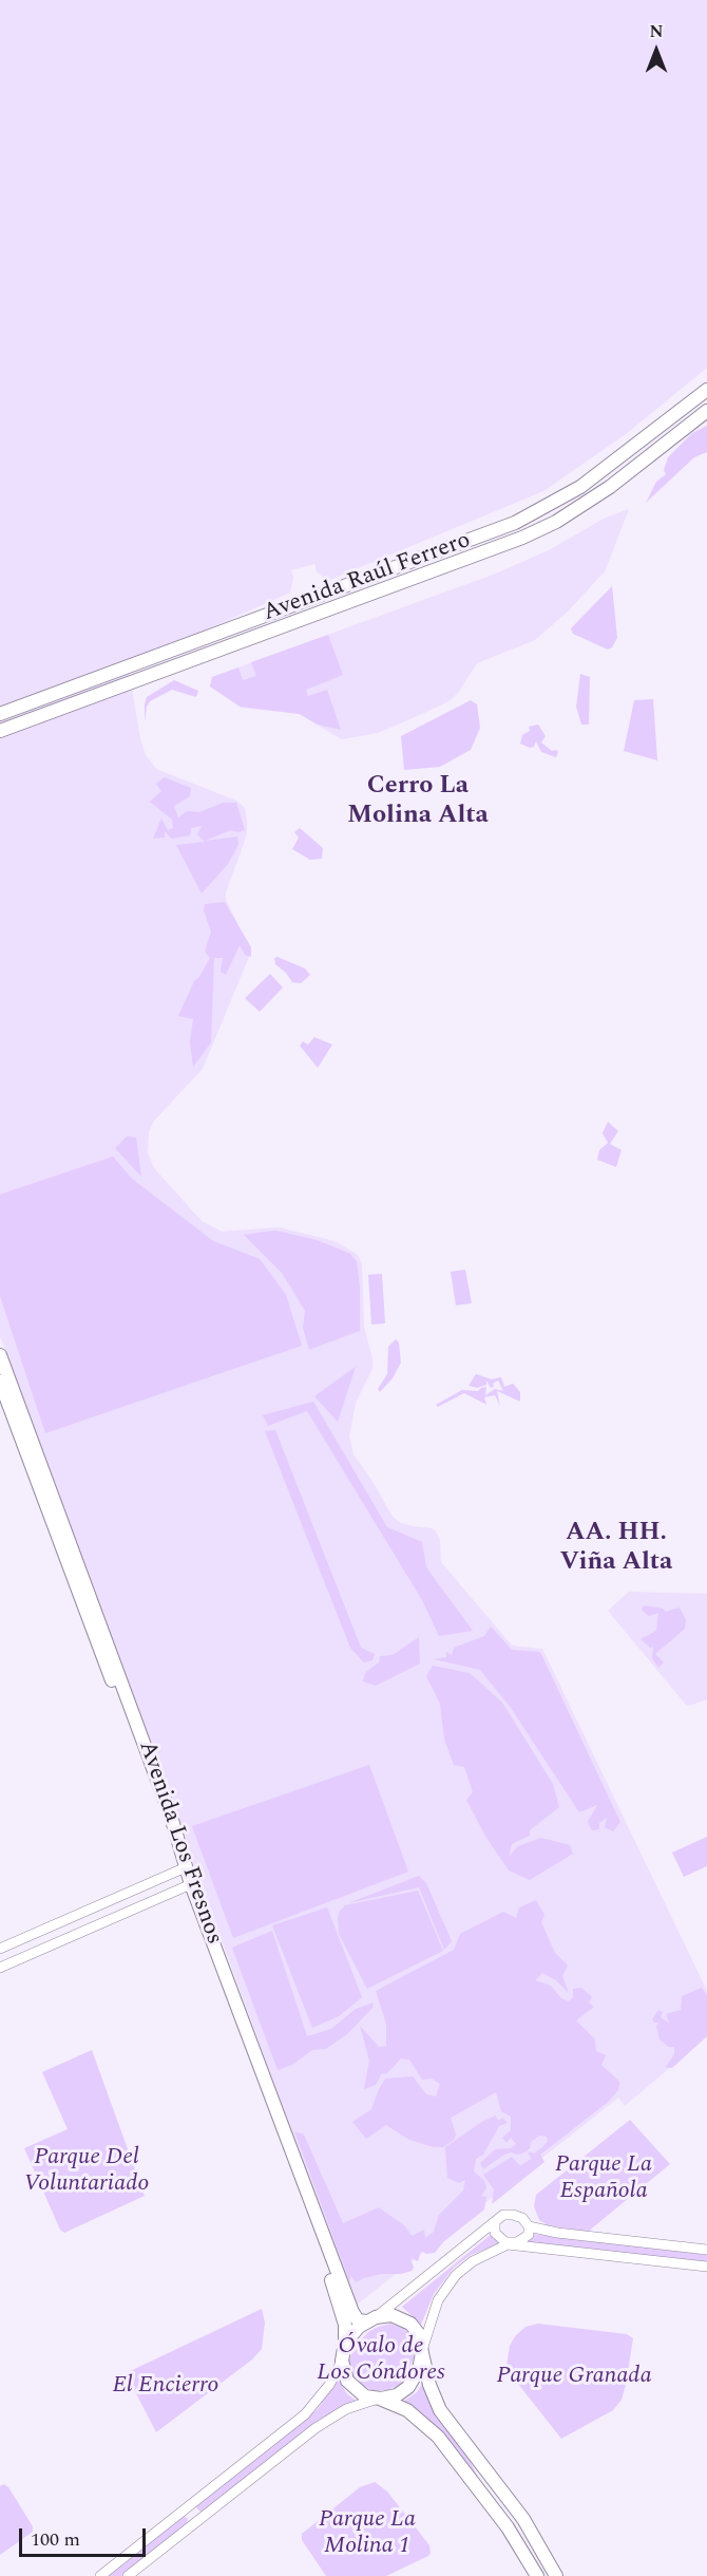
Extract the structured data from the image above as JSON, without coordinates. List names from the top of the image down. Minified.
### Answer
{"streets":{"main road":["Avenida Raúl Ferrero","Avenida Los Fresnos"]},"districts":["Cerro La Molina Alta","AA. HH. Viña Alta"],"parks":["Parque Del Voluntariado","Parque La Española","Óvalo de Los Cóndores","Parque Granada","El Encierro","Parque La Molina 1"],"scale_bar":"100 m","north":"top"}
